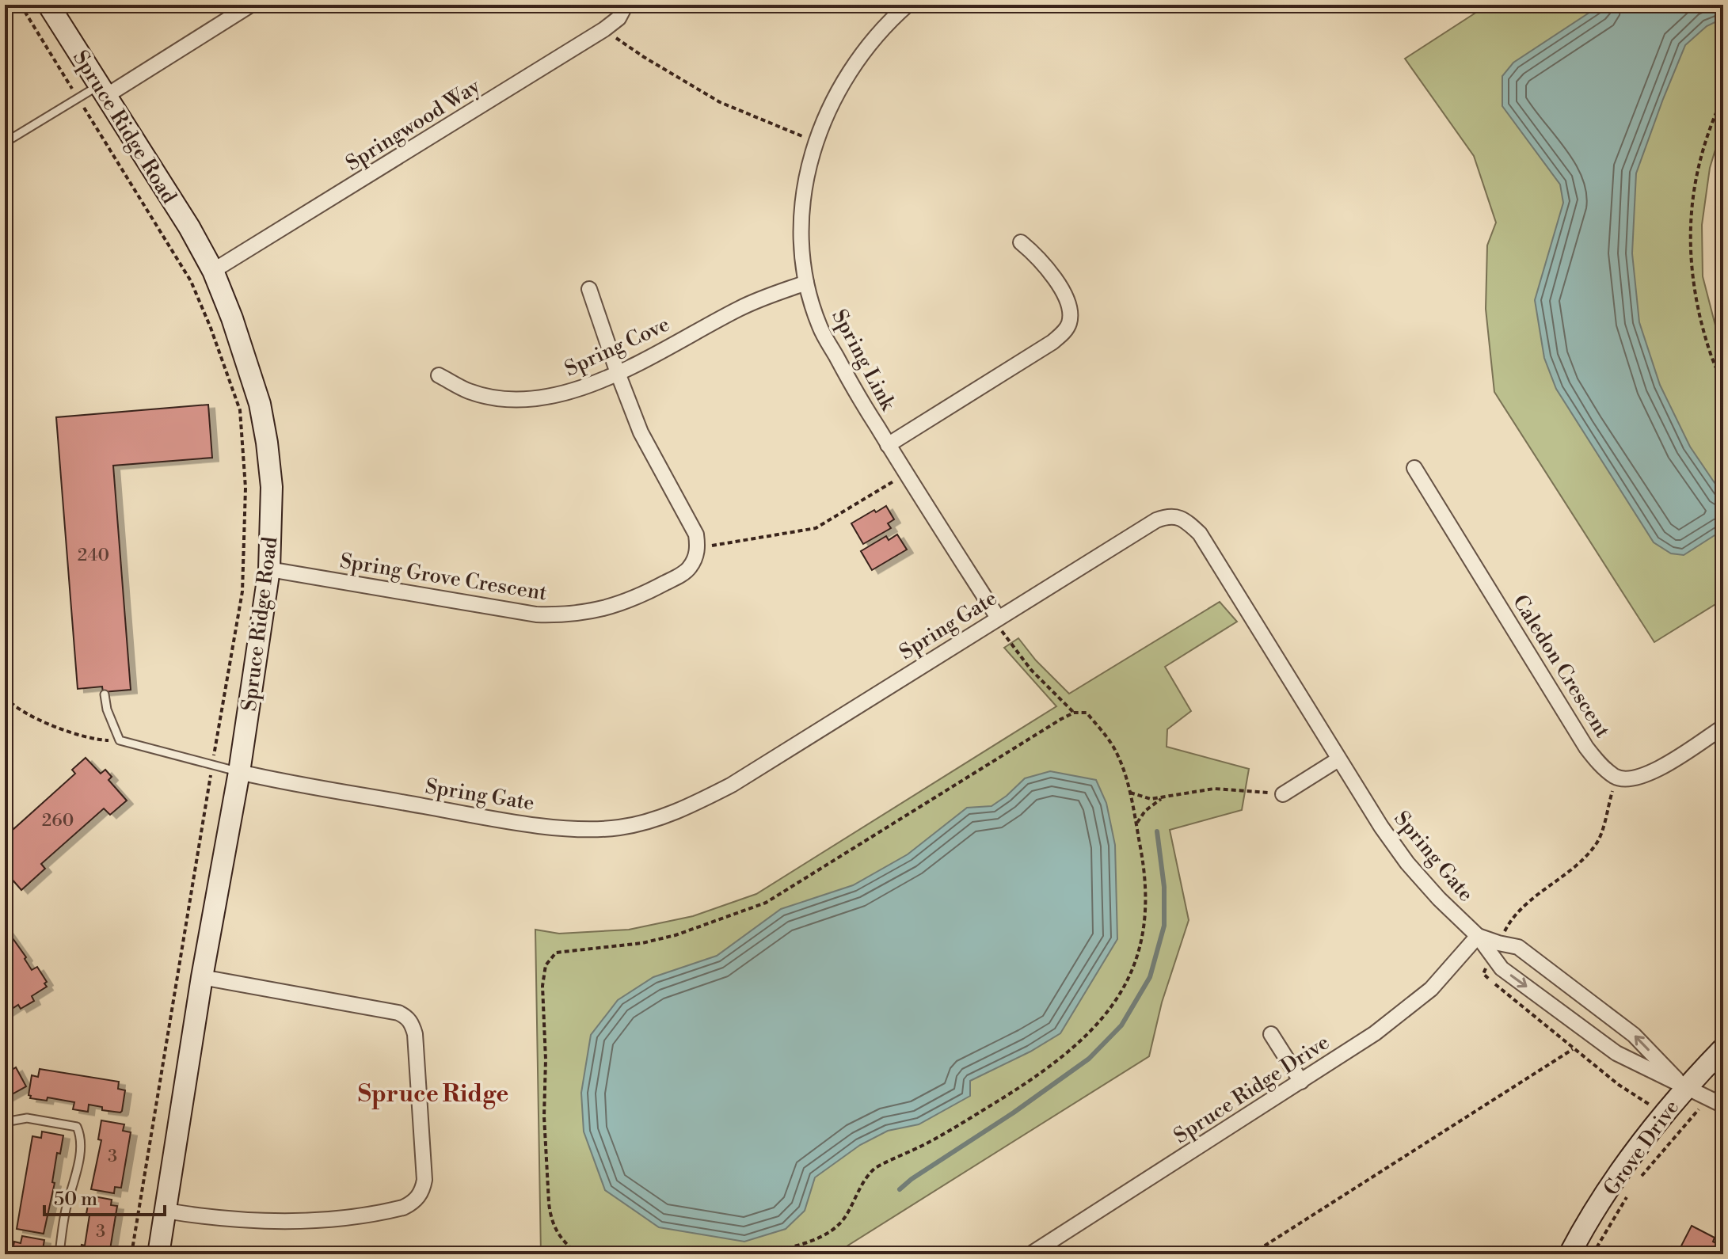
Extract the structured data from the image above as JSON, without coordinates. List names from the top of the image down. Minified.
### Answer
{"streets":{"street":["Springwood Way","Spruce Ridge Road","Spring Cove","Spring Link","Spring Grove Crescent","Spring Gate","Caledon Crescent","Spruce Ridge Drive","Grove Drive"]},"crossings":[["Springwood Way","Spruce Ridge Road"],["Spruce Ridge Road","Spring Grove Crescent"],["Spruce Ridge Road","Spring Gate"],["Spring Cove","Spring Link"],["Spring Link","Spring Gate"],["Spring Gate","Spruce Ridge Drive"],["Spring Gate","Grove Drive"]],"districts":["Spruce Ridge"],"house_numbers":["240","260","3","3"],"scale_bar":"50 m"}
